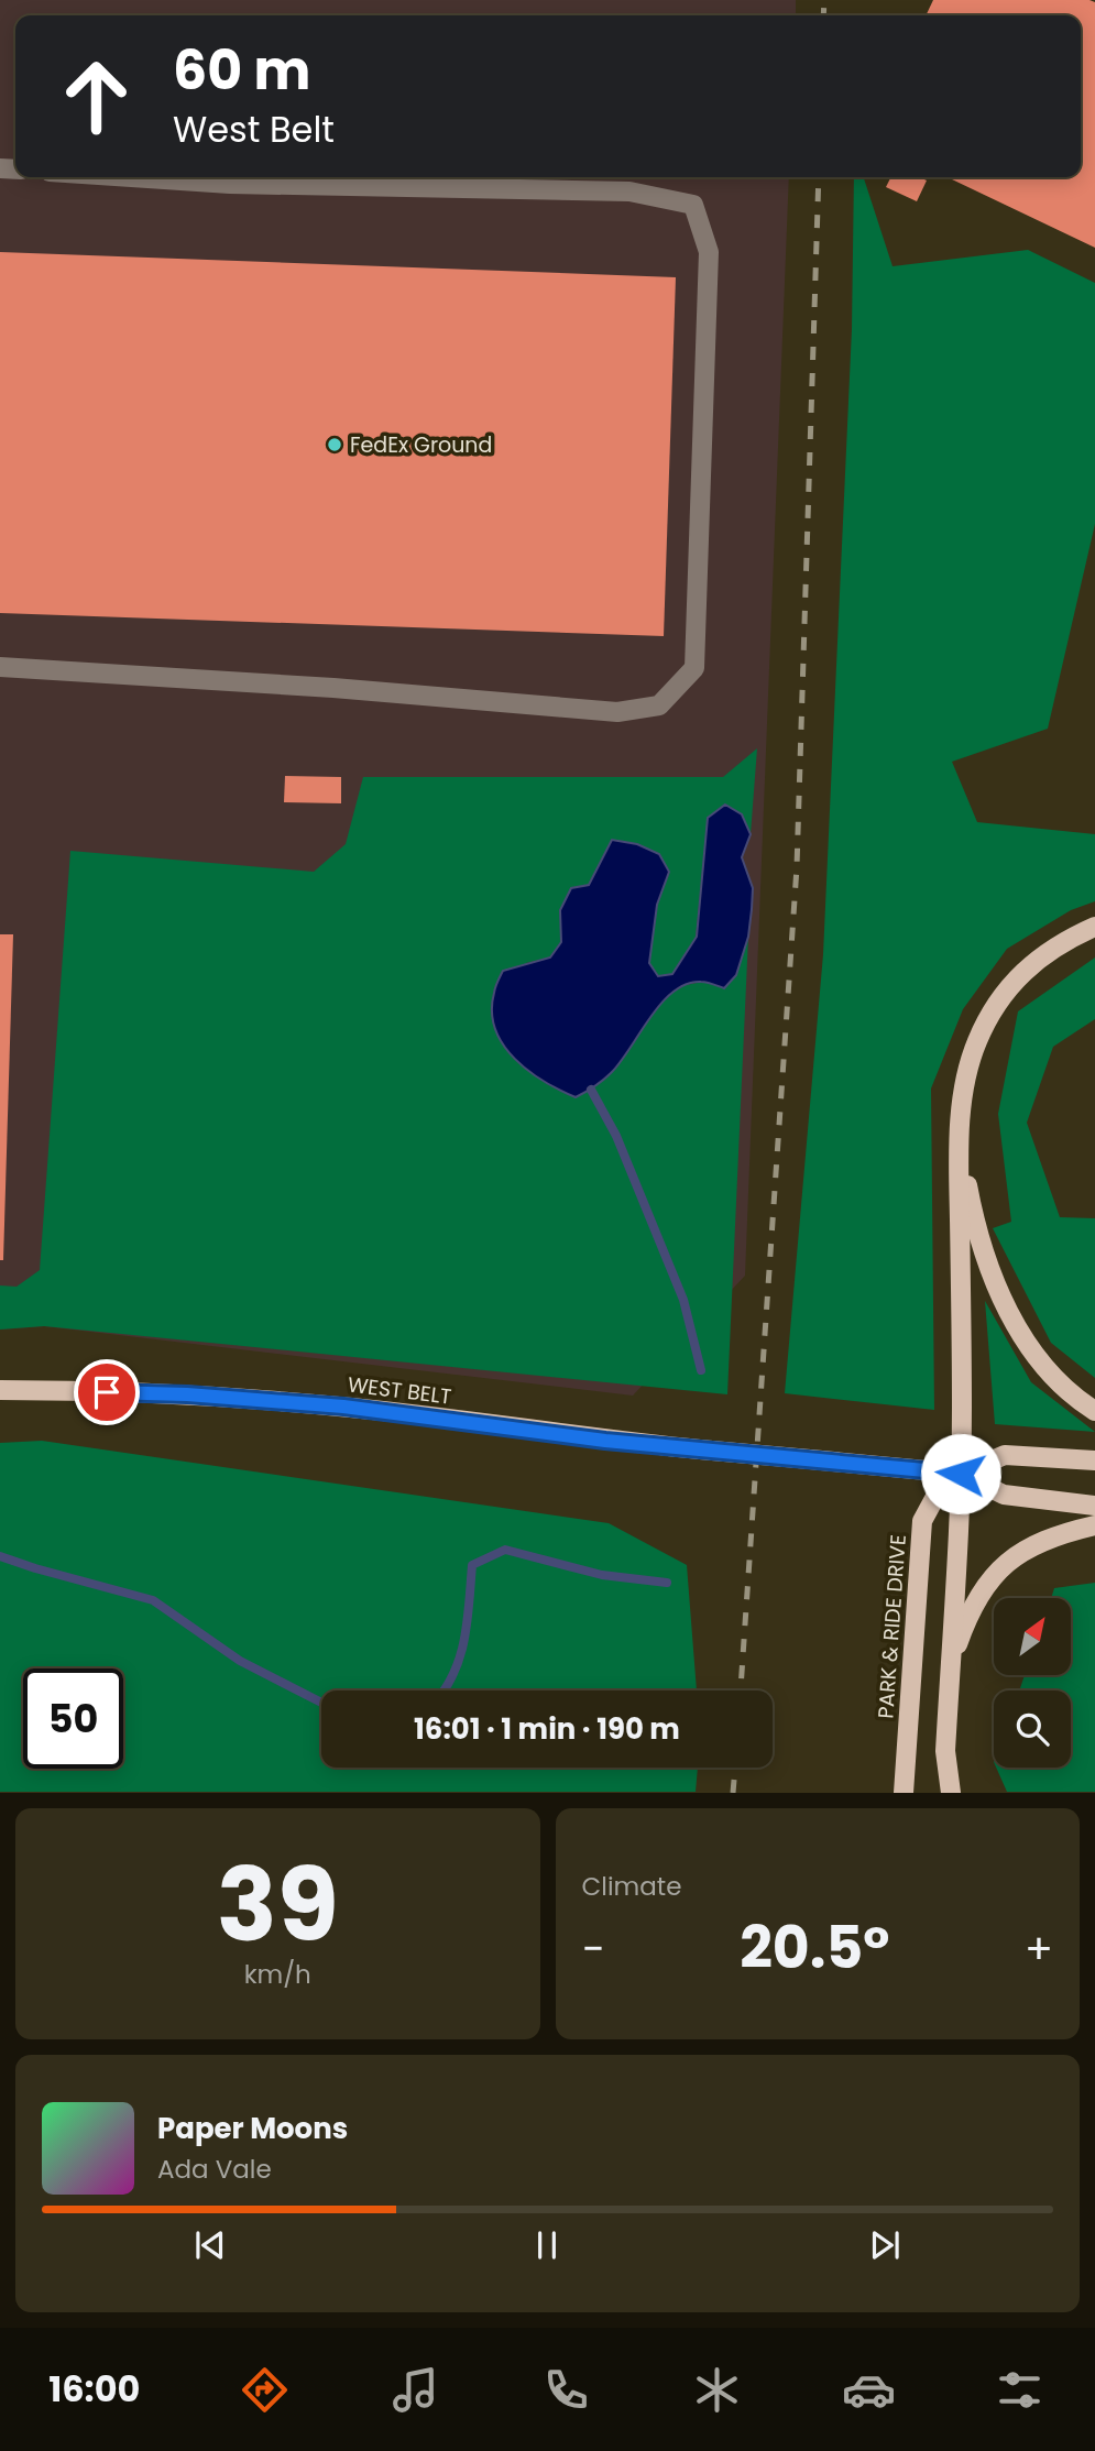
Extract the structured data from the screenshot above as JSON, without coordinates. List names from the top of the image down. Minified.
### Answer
{"streets":{"main road":["WEST BELT","PARK & RIDE DRIVE"]},"crossings":[["WEST BELT","PARK & RIDE DRIVE"]],"places":["FedEx Ground"],"north":"top right","page":{"turn":["60 m","West Belt"],"limit":"50","trip":"16:01 · 1 min · 190 m","tile":[["39","km/h"],"Climate"],"heat":["−","20.5°","+"],"song":["Paper Moons","Ada Vale"],"tabs":"16:00"}}
